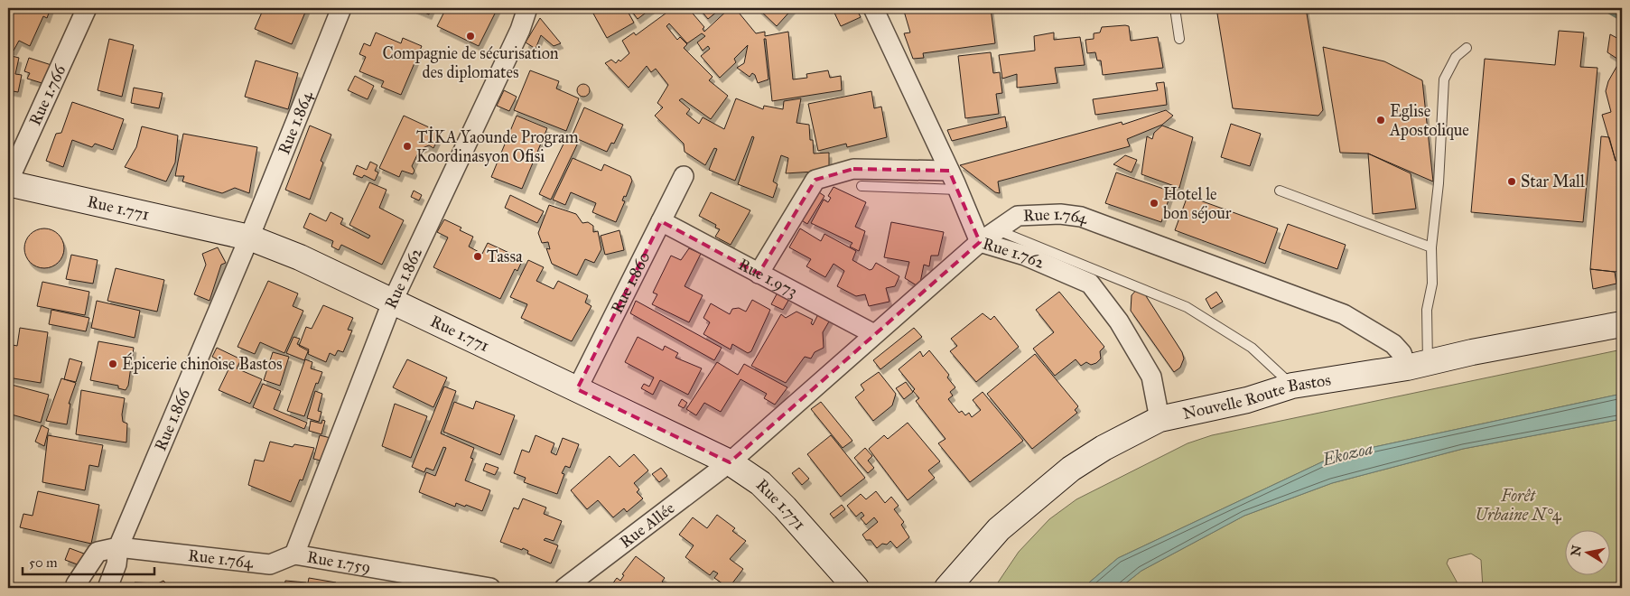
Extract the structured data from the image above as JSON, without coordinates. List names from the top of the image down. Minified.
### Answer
{"streets":{"street":["Rue 1.766","Rue 1.864","Rue 1.771","Rue 1.764","Rue 1.762","Rue 1.862","Rue 1.973","Rue 1.860","Nouvelle Route Bastos","Rue 1.866","Rue Allée","Rue 1.759"]},"crossings":[["Rue 1.766","Rue 1.771"],["Rue 1.864","Rue 1.771"],["Rue 1.864","Rue 1.866"],["Rue 1.771","Rue 1.764"],["Rue 1.771","Rue 1.862"],["Rue 1.771","Rue 1.860"],["Rue 1.771","Rue 1.866"],["Rue 1.771","Rue Allée"],["Rue 1.764","Rue 1.762"],["Rue 1.764","Rue 1.862"],["Rue 1.764","Rue 1.973"],["Rue 1.764","Nouvelle Route Bastos"],["Rue 1.764","Rue 1.866"],["Rue 1.764","Rue Allée"],["Rue 1.764","Rue 1.759"],["Rue 1.762","Nouvelle Route Bastos"],["Rue 1.862","Rue 1.759"],["Rue 1.973","Rue 1.860"]],"water":["Ekozoa"],"parks":["Forêt Urbaine N°4"],"places":["Compagnie de sécurisation des diplomates","Eglise Apostolique","TİKA Yaounde Program Koordinasyon Ofisi","Star Mall","Hotel le bon séjour","Tassa","Épicerie chinoise Bastos"],"scale_bar":"50 m","north":"left"}
